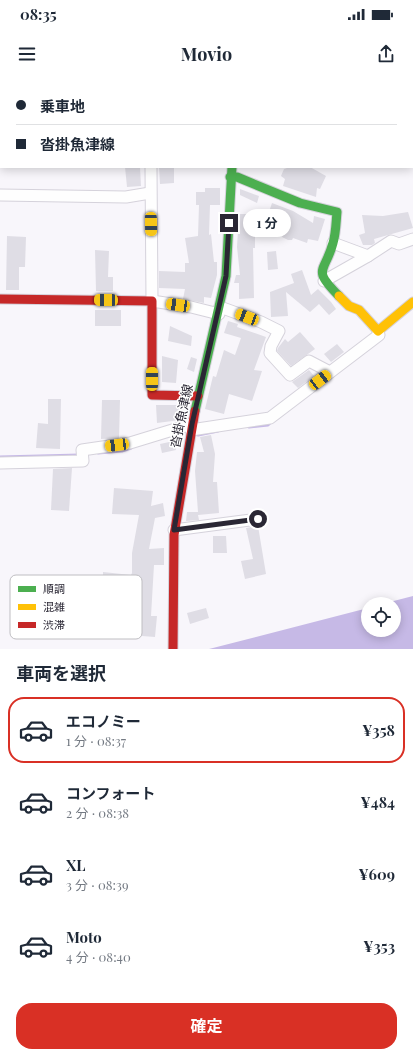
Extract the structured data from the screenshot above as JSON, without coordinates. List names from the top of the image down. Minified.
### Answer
{"streets":{"street":["沓掛魚津線"]},"legend":["順調","混雑","渋滞"],"page":{"status":"08:35","header":"Movio","banner":["乗車地","沓掛魚津線"],"bubble":"1 分","heading":"車両を選択","list":[{"name":"エコノミー","note":"1 分 · 08:37","value":"¥358"},{"name":"コンフォート","note":"2 分 · 08:38","value":"¥484"},{"name":"XL","note":"3 分 · 08:39","value":"¥609"},{"name":"Moto","note":"4 分 · 08:40","value":"¥353"}],"buttons":"確定"}}
